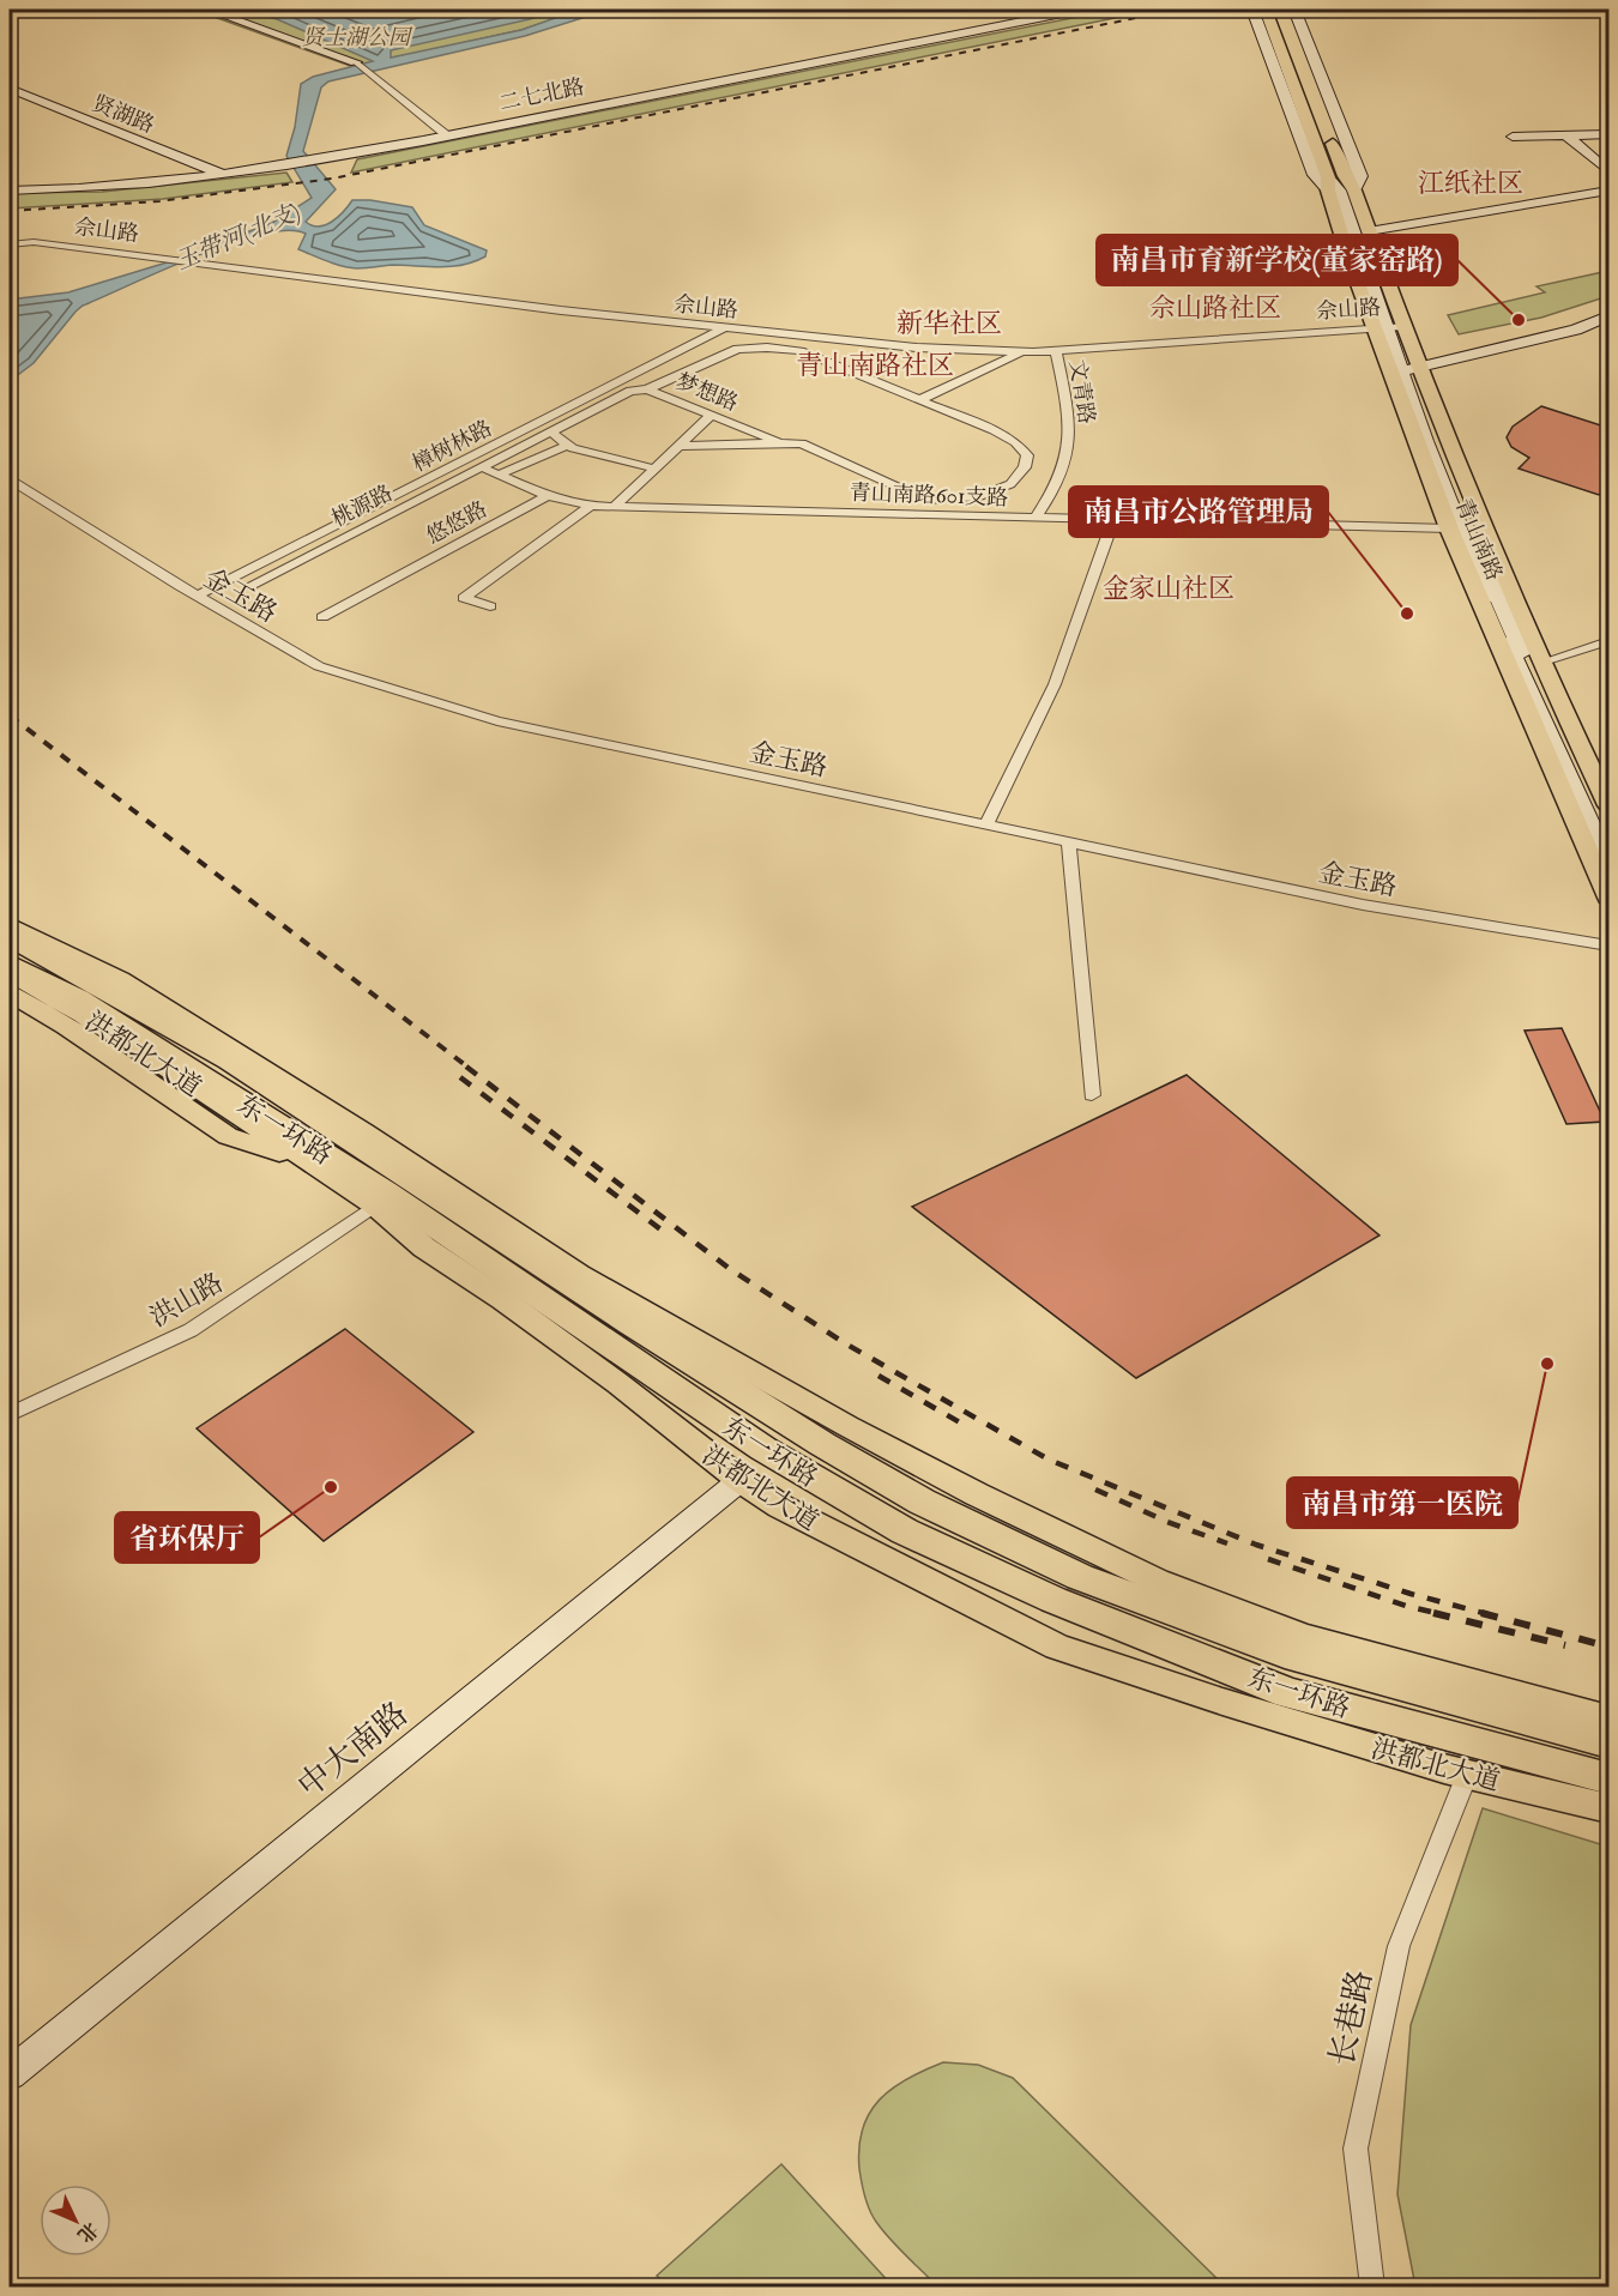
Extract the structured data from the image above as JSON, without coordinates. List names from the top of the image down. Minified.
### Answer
{"streets":{"highway":["东一环路"],"main road":["二七北路","贤湖路","青山南路","洪都北大道","中大南路"],"street":["佘山路","梦想路","文青路","樟树林路","青山南路601支路","桃源路","悠悠路","金玉路","洪山路","长巷路"]},"crossings":[["二七北路","贤湖路"],["佘山路","文青路"],["佘山路","樟树林路"],["佘山路","青山南路"],["梦想路","桃源路"],["文青路","青山南路601支路"],["樟树林路","金玉路"],["青山南路601支路","悠悠路"],["青山南路601支路","青山南路"],["桃源路","悠悠路"],["洪都北大道","洪山路"],["洪都北大道","中大南路"],["洪都北大道","长巷路"]],"districts":["江纸社区","佘山路社区","新华社区","青山南路社区","金家山社区"],"water":["玉带河(北支)"],"parks":["贤士湖公园"],"places":["南昌市育新学校(董家窑路)","南昌市公路管理局","南昌市第一医院","省环保厅"],"north":"bottom right"}
